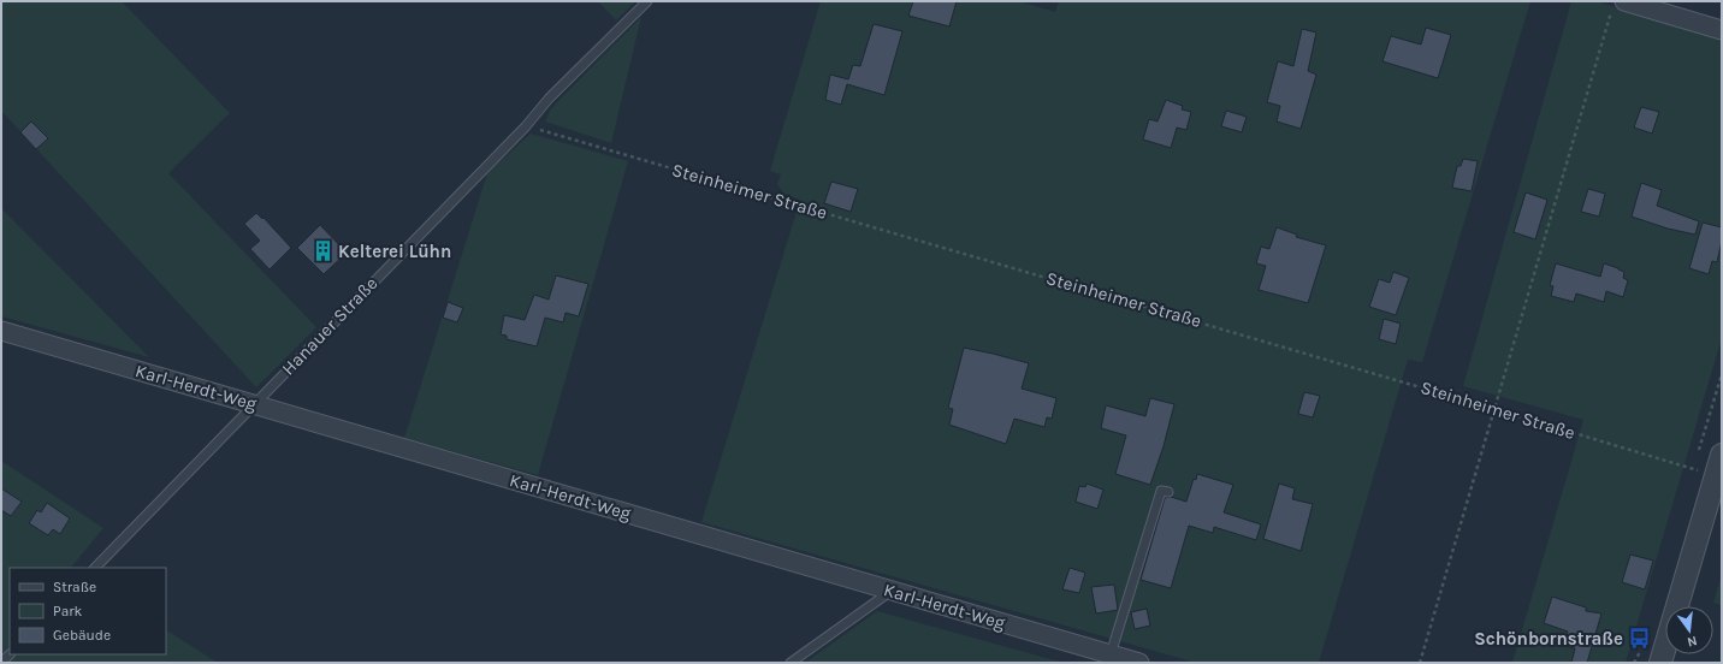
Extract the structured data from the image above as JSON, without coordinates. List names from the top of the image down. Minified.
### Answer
{"streets":{"street":["Karl-Herdt-Weg"],"lane":["Hanauer Straße"],"path":["Steinheimer Straße"]},"crossings":[["Steinheimer Straße","Hanauer Straße"],["Hanauer Straße","Karl-Herdt-Weg"]],"places":{"building":["Kelterei Lühn"],"bus stop":["Schönbornstraße"]},"legend":["Straße","Park","Gebäude"],"north":"bottom"}
